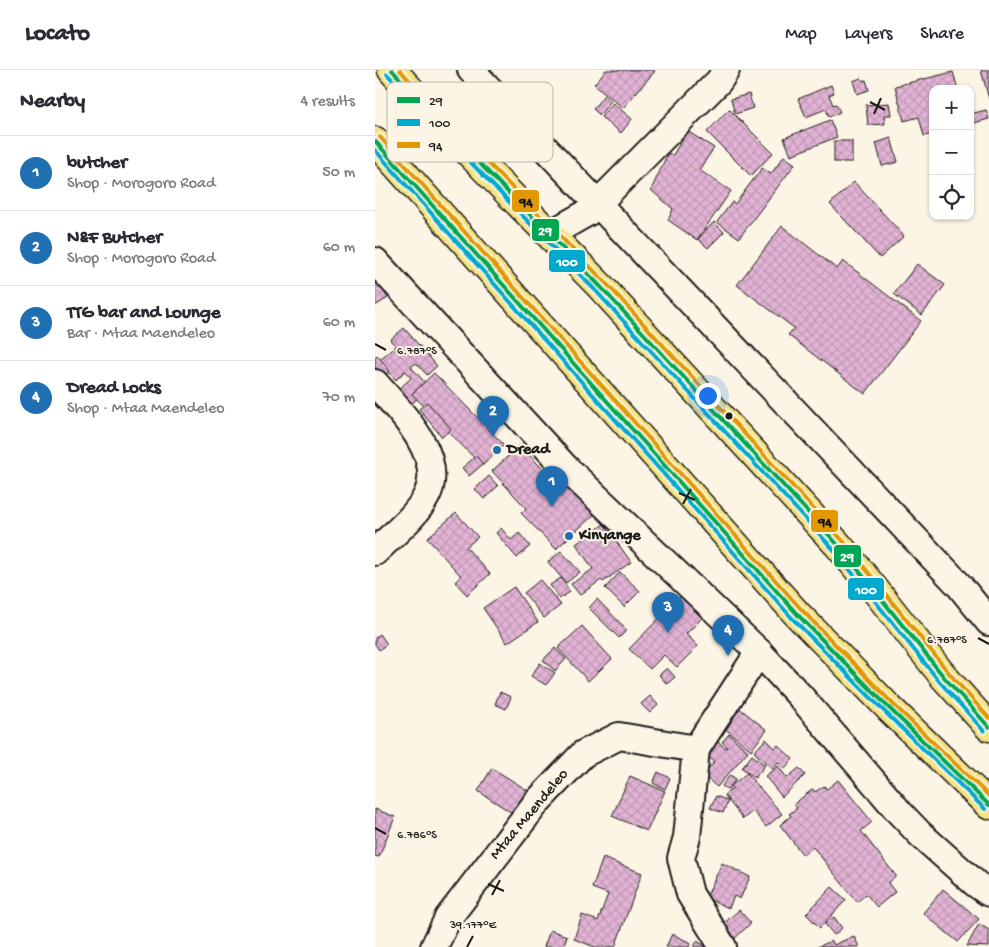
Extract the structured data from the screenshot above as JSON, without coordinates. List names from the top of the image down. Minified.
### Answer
{"streets":{"street":["Mtaa Maendeleo"]},"places":["Dread","Kinyange"],"lines":["transit line 29","transit line 94","transit line 100"],"legend":["29","100","94"],"page":{"header":"Locato","nav":["Map","Layers","Share"],"heading":["Nearby","4 results"],"map_buttons":["+","−"],"list":[{"mark":"1","name":"butcher","note":"Shop · Morogoro Road","value":"50 m"},{"mark":"2","name":"N&F Butcher","note":"Shop · Morogoro Road","value":"60 m"},{"mark":"3","name":"TTG bar and Lounge","note":"Bar · Mtaa Maendeleo","value":"60 m"},{"mark":"4","name":"Dread Locks","note":"Shop · Mtaa Maendeleo","value":"70 m"}],"pins":["2","1","3","4"]},"coordinates":["6.787°S","6.786°S","39.177°E"]}
